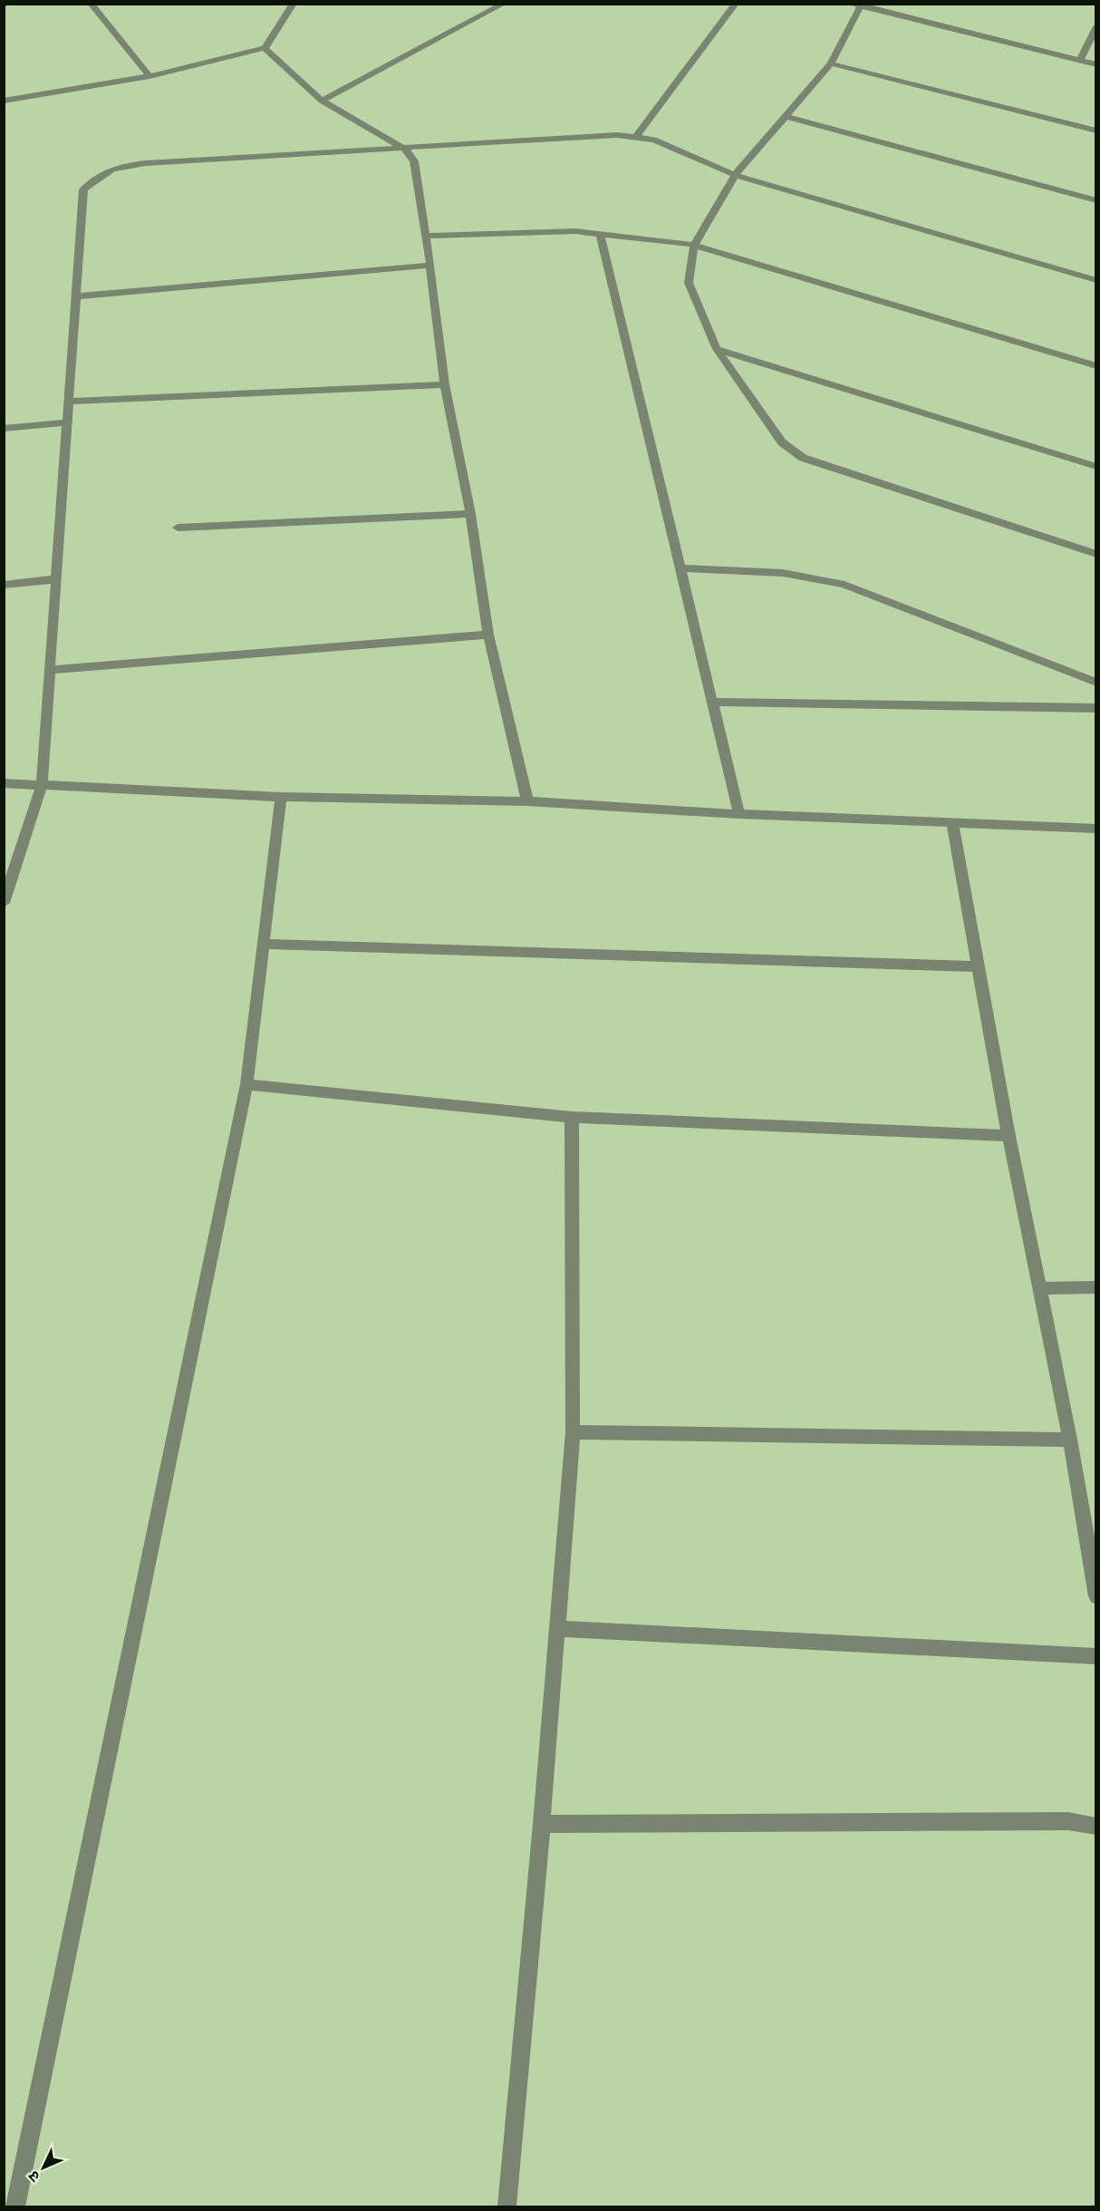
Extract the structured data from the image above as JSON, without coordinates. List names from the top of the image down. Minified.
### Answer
{"north":"bottom left"}
